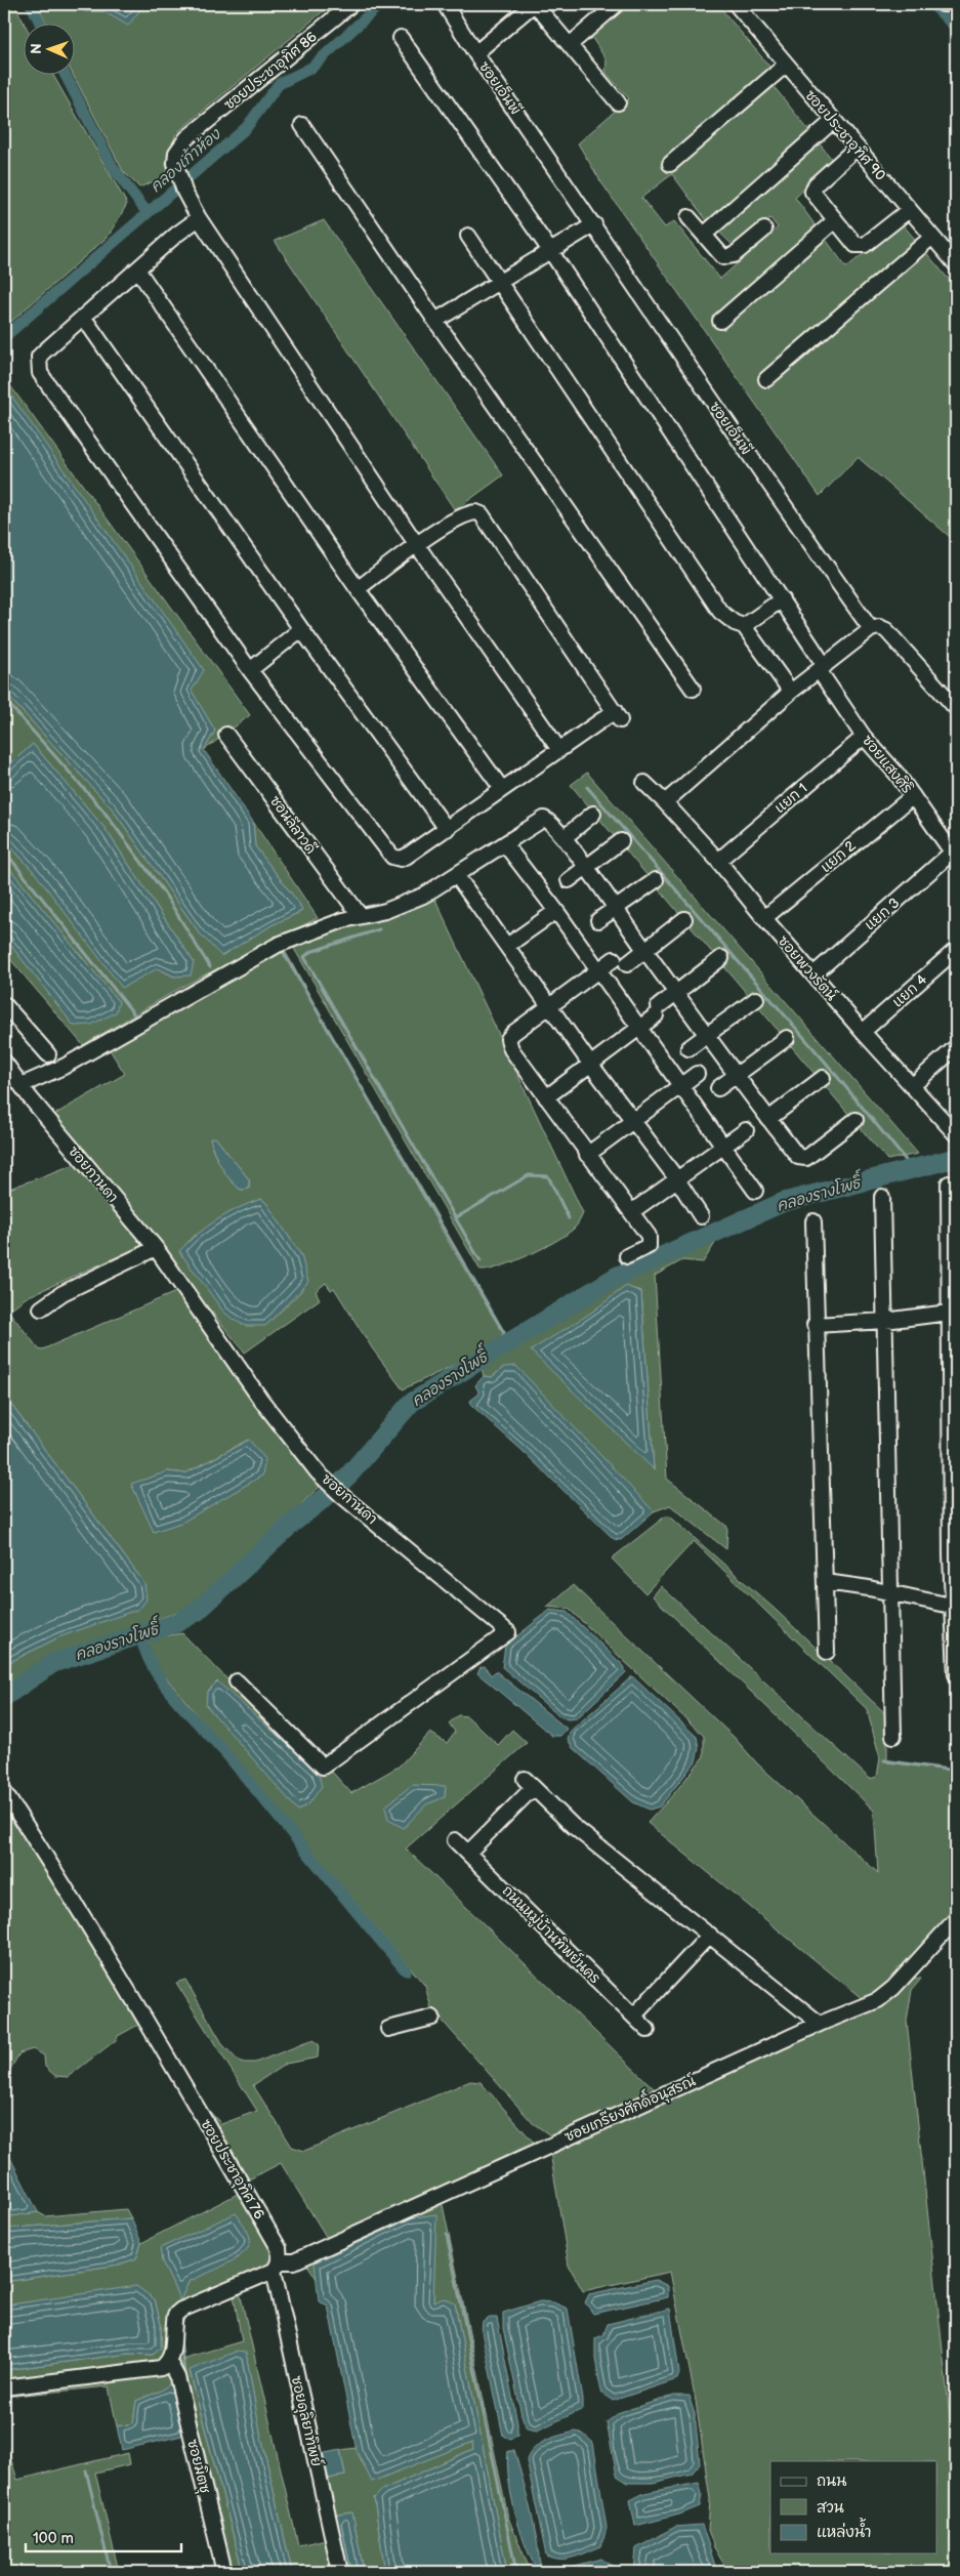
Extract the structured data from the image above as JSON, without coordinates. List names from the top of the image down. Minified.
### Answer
{"streets":{"street":["ซอยประชาอุทิศ 86","ซอยเอ็นพี","ซอยประชาอุทิศ 90","ซอยแสงศิริ","แยก 1","ซอนลีลาวดี","แยก 2","แยก 3","ซอยพวงรัตน์","แยก 4","ซอยกานดา","ถนนหมู่บ้านทิพย์นคร","ซอยเกรียงศักดิ์อนุสรณ์","ซอยประชาอุทิศ 76","ซอยดุลิยาทิพย์","ซอยมิตซุ"]},"crossings":[["ซอยแสงศิริ","แยก 1"],["ซอยแสงศิริ","แยก 2"],["ซอยแสงศิริ","แยก 3"],["แยก 1","ซอยพวงรัตน์"],["แยก 2","ซอยพวงรัตน์"],["แยก 3","ซอยพวงรัตน์"],["ซอยพวงรัตน์","แยก 4"],["ซอยเกรียงศักดิ์อนุสรณ์","ซอยประชาอุทิศ 76"],["ซอยเกรียงศักดิ์อนุสรณ์","ซอยดุลิยาทิพย์"],["ซอยประชาอุทิศ 76","ซอยดุลิยาทิพย์"]],"water":["คลองเก้าห้อง","คลองรางโพธิ์"],"legend":["ถนน","สวน","แหล่งน้ำ"],"scale_bar":"100 m","north":"left"}
